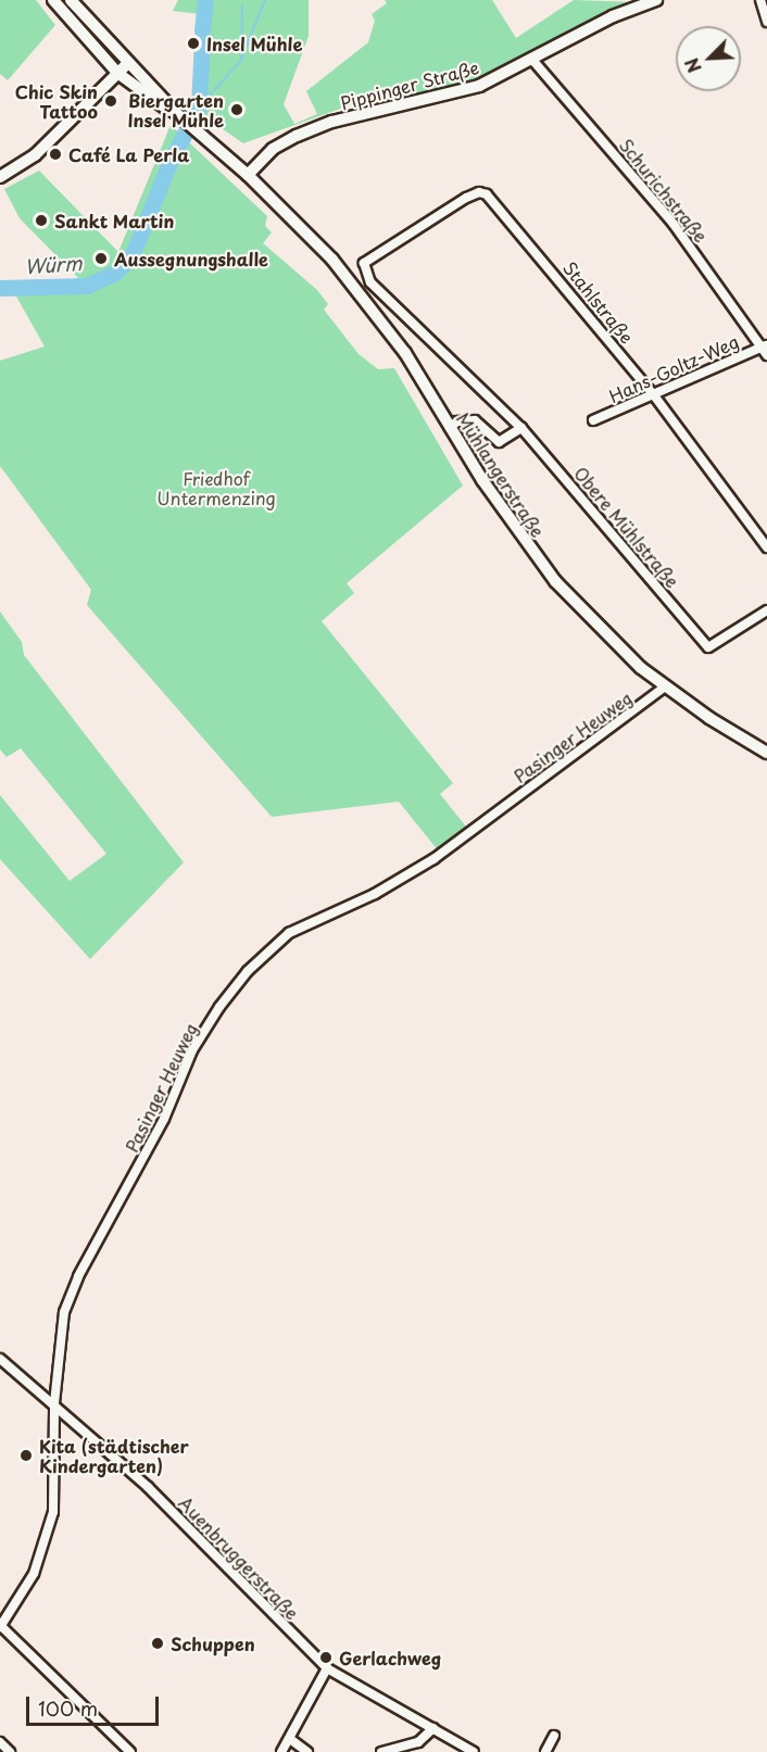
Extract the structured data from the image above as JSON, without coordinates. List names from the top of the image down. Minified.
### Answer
{"streets":{"main road":["Pippinger Straße","Mühlangerstraße"],"street":["Schurichstraße","Stahlstraße","Hans-Goltz-Weg","Obere Mühlstraße","Pasinger Heuweg","Auenbruggerstraße"]},"crossings":[["Pippinger Straße","Schurichstraße"],["Pippinger Straße","Mühlangerstraße"],["Schurichstraße","Hans-Goltz-Weg"],["Stahlstraße","Hans-Goltz-Weg"],["Stahlstraße","Obere Mühlstraße"],["Mühlangerstraße","Pasinger Heuweg"],["Pasinger Heuweg","Auenbruggerstraße"]],"water":["Würm"],"parks":["Friedhof Untermenzing"],"places":["Insel Mühle","Chic Skin Tattoo","Biergarten Insel Mühle","Café La Perla","Sankt Martin","Aussegnungshalle","Kita (städtischer Kindergarten)","Schuppen","Gerlachweg"],"scale_bar":"100 m","north":"bottom left"}
